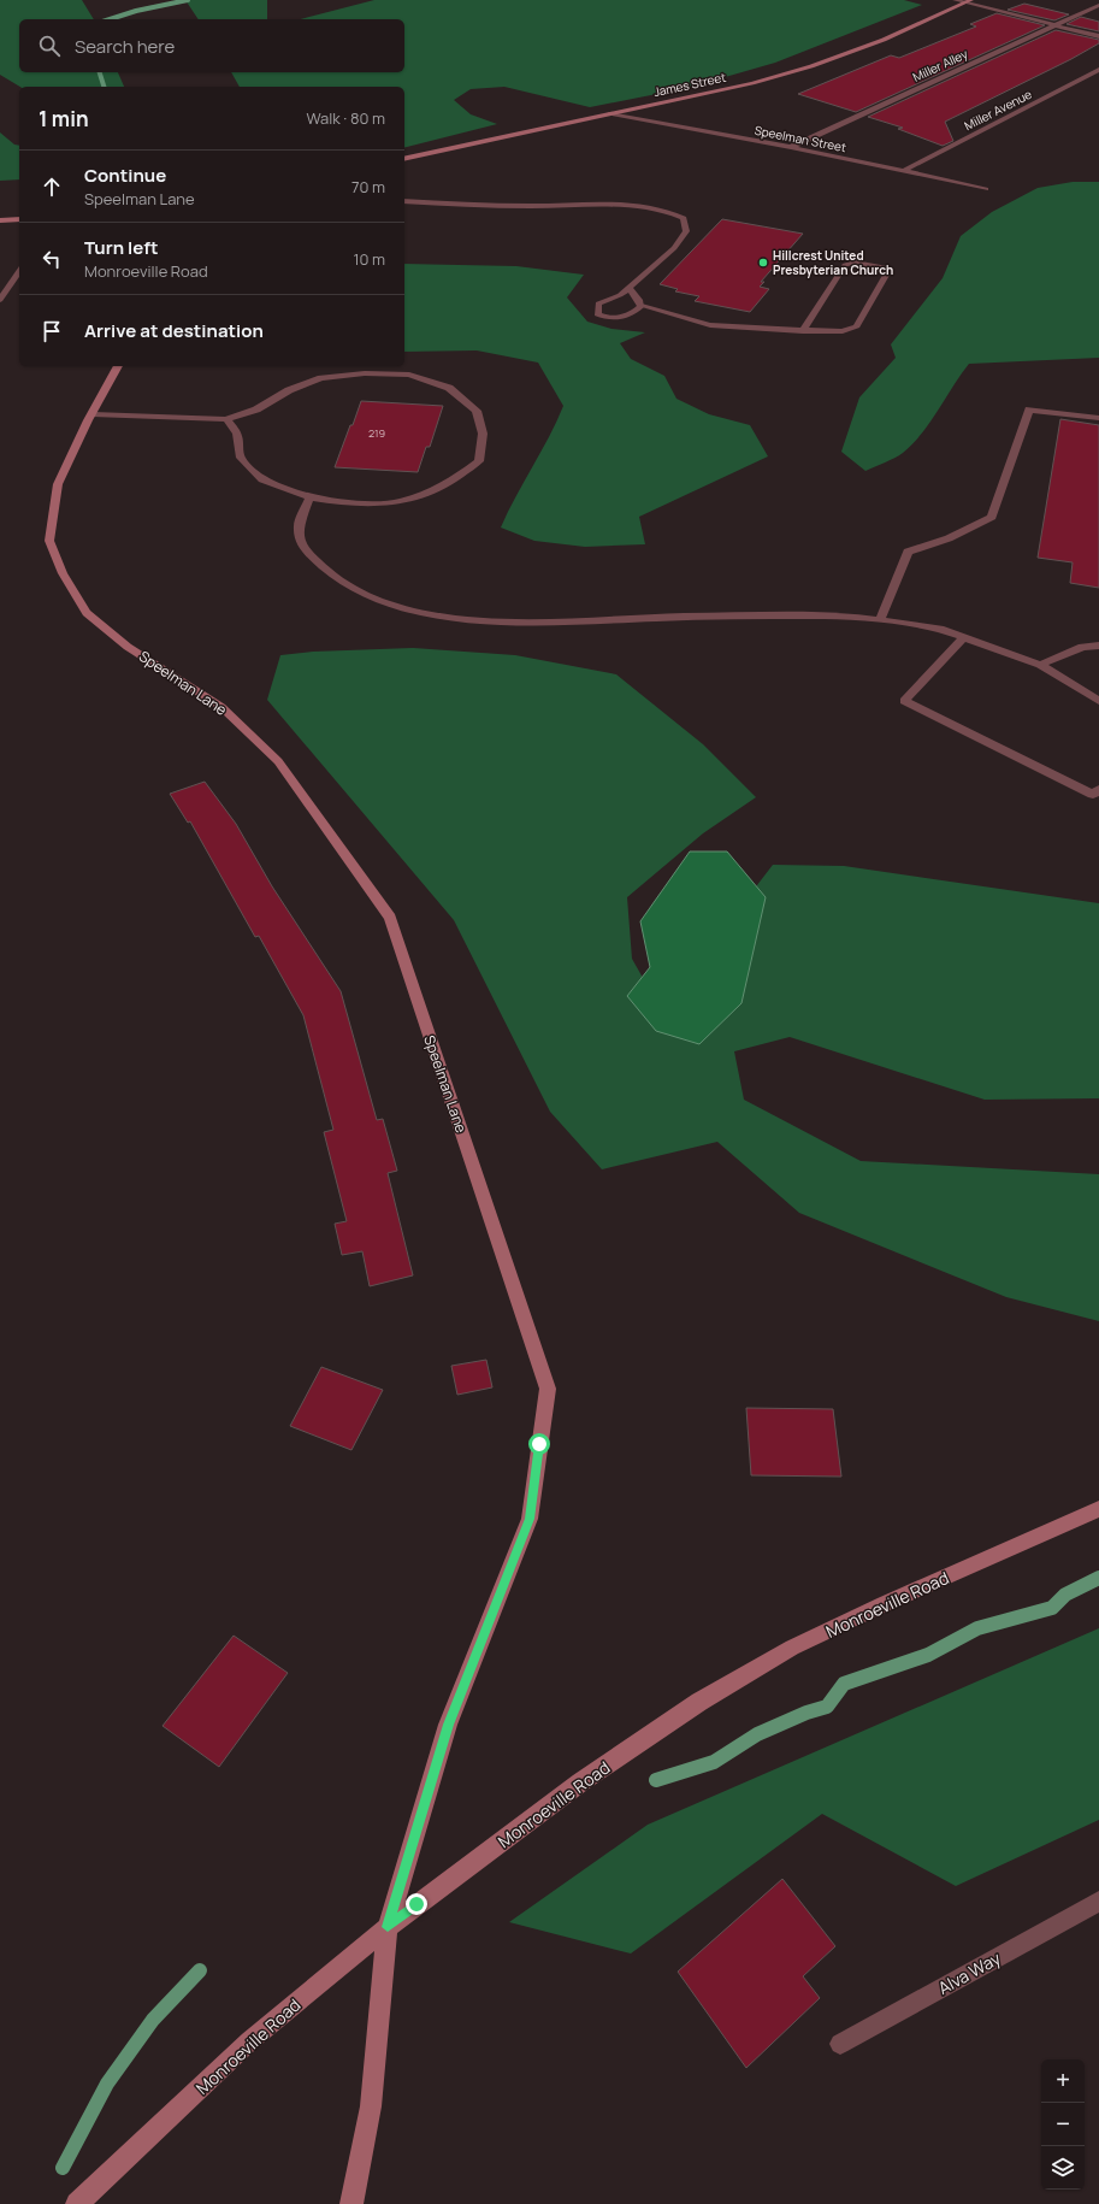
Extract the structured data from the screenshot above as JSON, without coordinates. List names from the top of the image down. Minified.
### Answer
{"streets":{"street":["Miller Alley","James Street","Miller Avenue","Speelman Street","Speelman Lane","Monroeville Road","Alva Way"]},"crossings":[["Miller Alley","Speelman Street"],["James Street","Speelman Street"],["Miller Avenue","Speelman Street"],["Speelman Lane","Monroeville Road"]],"places":["Hillcrest United Presbyterian Church"],"house_numbers":["219"],"page":{"search":"Search here","heading":["1 min","Walk · 80 m"],"list":[["Continue","Speelman Lane","70 m"],["Turn left","Monroeville Road","10 m"],"Arrive at destination"],"map_buttons":["+","−"]}}
